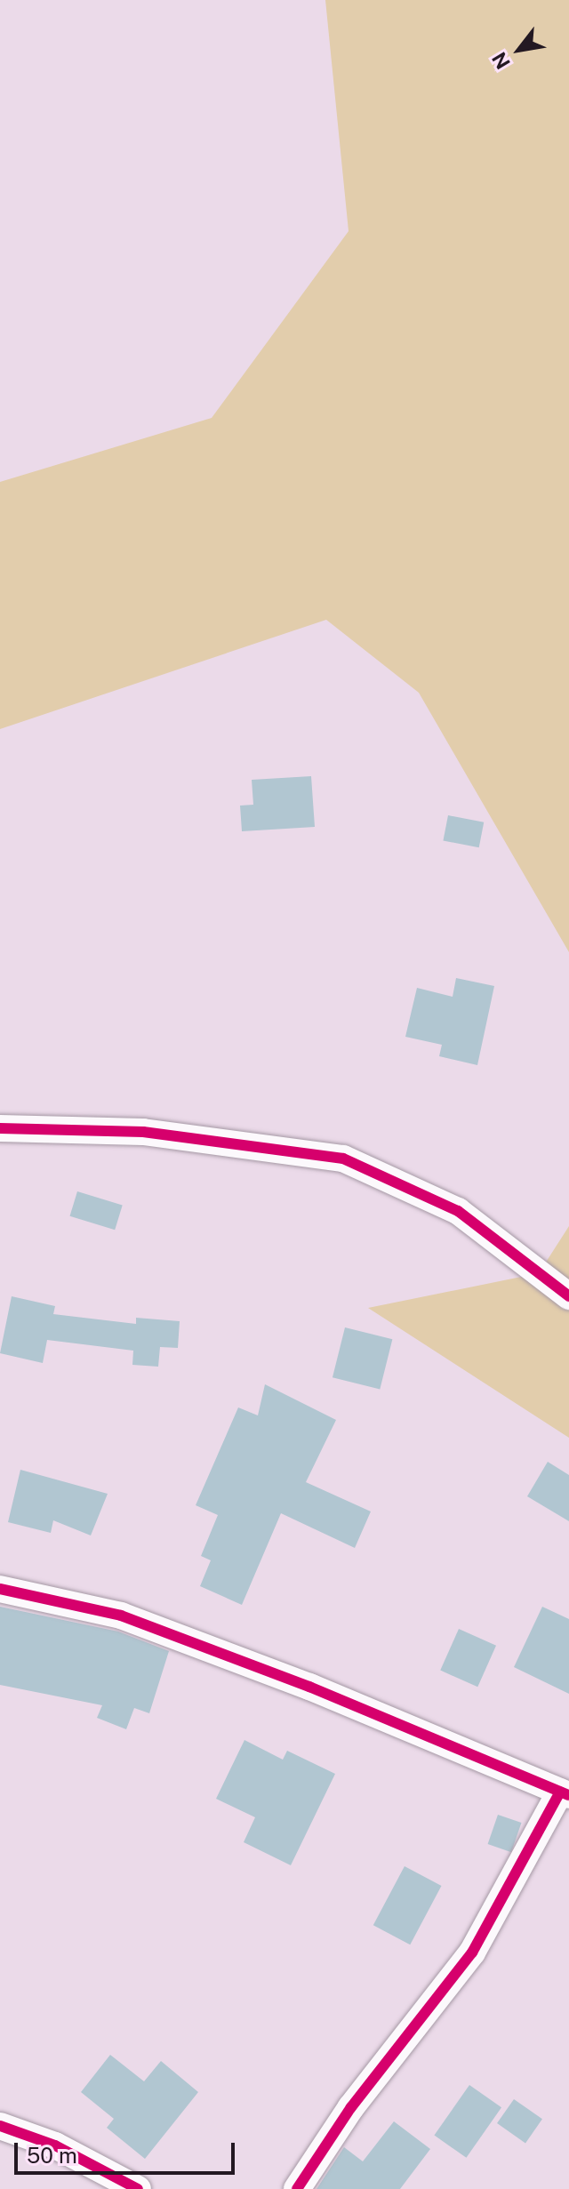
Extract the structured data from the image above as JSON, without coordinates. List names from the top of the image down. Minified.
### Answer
{"scale_bar":"50 m","north":"bottom left"}
